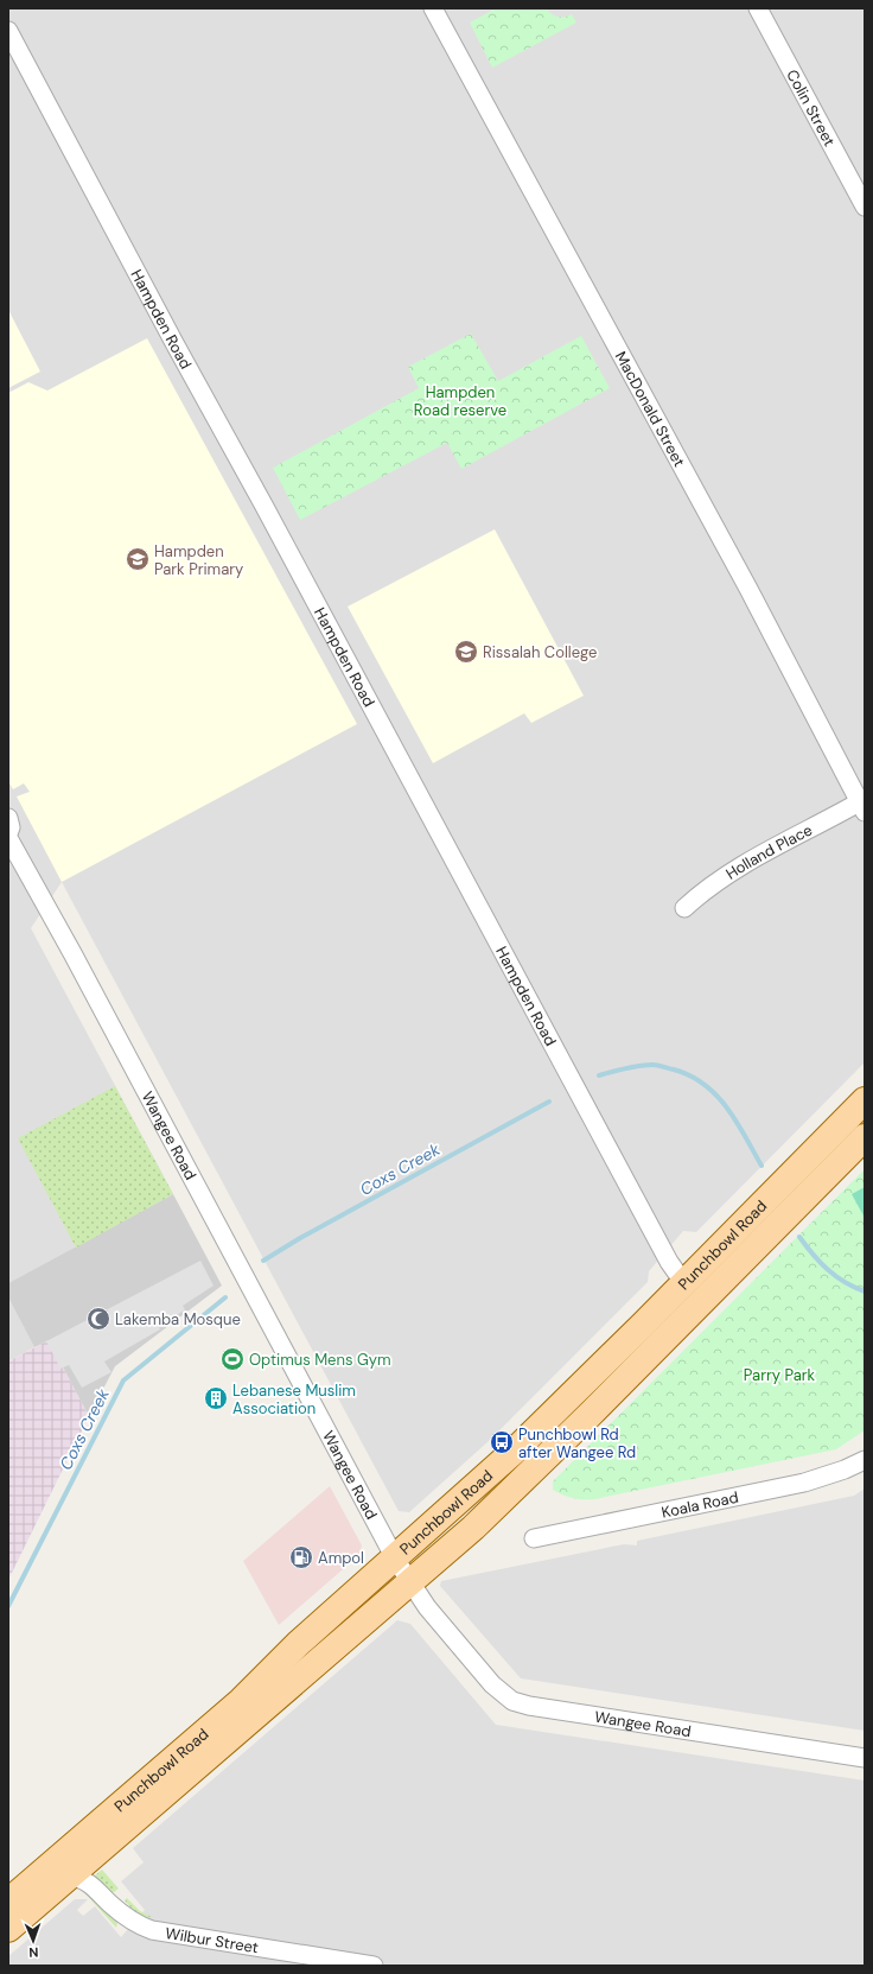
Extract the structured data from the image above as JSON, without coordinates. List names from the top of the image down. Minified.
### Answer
{"streets":{"main road":["Punchbowl Road"],"street":["Colin Street","Hampden Road","MacDonald Street","Holland Place","Wangee Road","Koala Road","Wilbur Street"]},"crossings":[["Hampden Road","Punchbowl Road"],["MacDonald Street","Holland Place"],["Wangee Road","Punchbowl Road"],["Punchbowl Road","Wilbur Street"]],"water":["Coxs Creek"],"parks":["Hampden Road reserve","Parry Park"],"places":{"school or university":["Hampden Park Primary","Rissalah College"],"mosque":["Lakemba Mosque"],"sports":["Optimus Mens Gym"],"building":["Lebanese Muslim Association"],"bus stop":["Punchbowl Rd after Wangee Rd"],"fuel station":["Ampol"]},"north":"bottom"}
